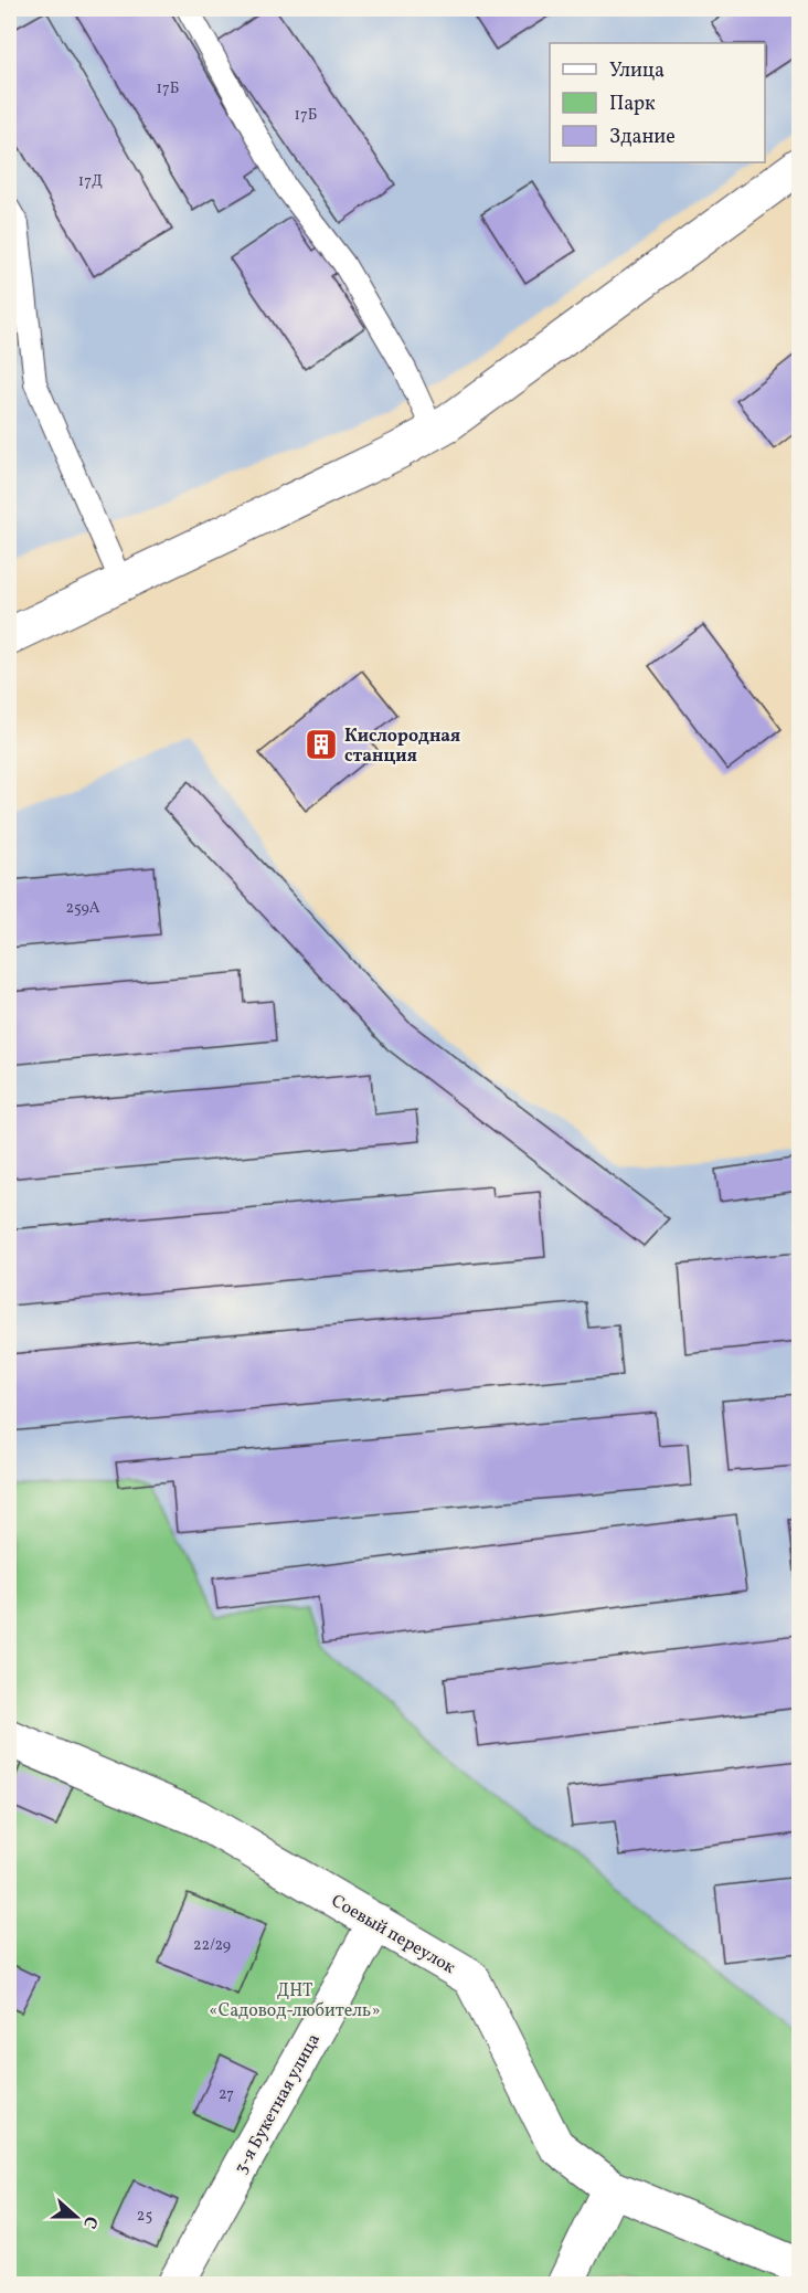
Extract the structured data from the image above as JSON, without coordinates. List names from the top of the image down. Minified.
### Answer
{"streets":{"street":["Соевый переулок","3-я Букетная улица"]},"crossings":[["Соевый переулок","3-я Букетная улица"]],"parks":["ДНТ «Садовод-любитель»"],"places":{"building":["Кислородная станция"]},"house_numbers":["17Б","17Б","17Д","259А","22/29","27","25"],"legend":["Улица","Парк","Здание"],"north":"right"}
